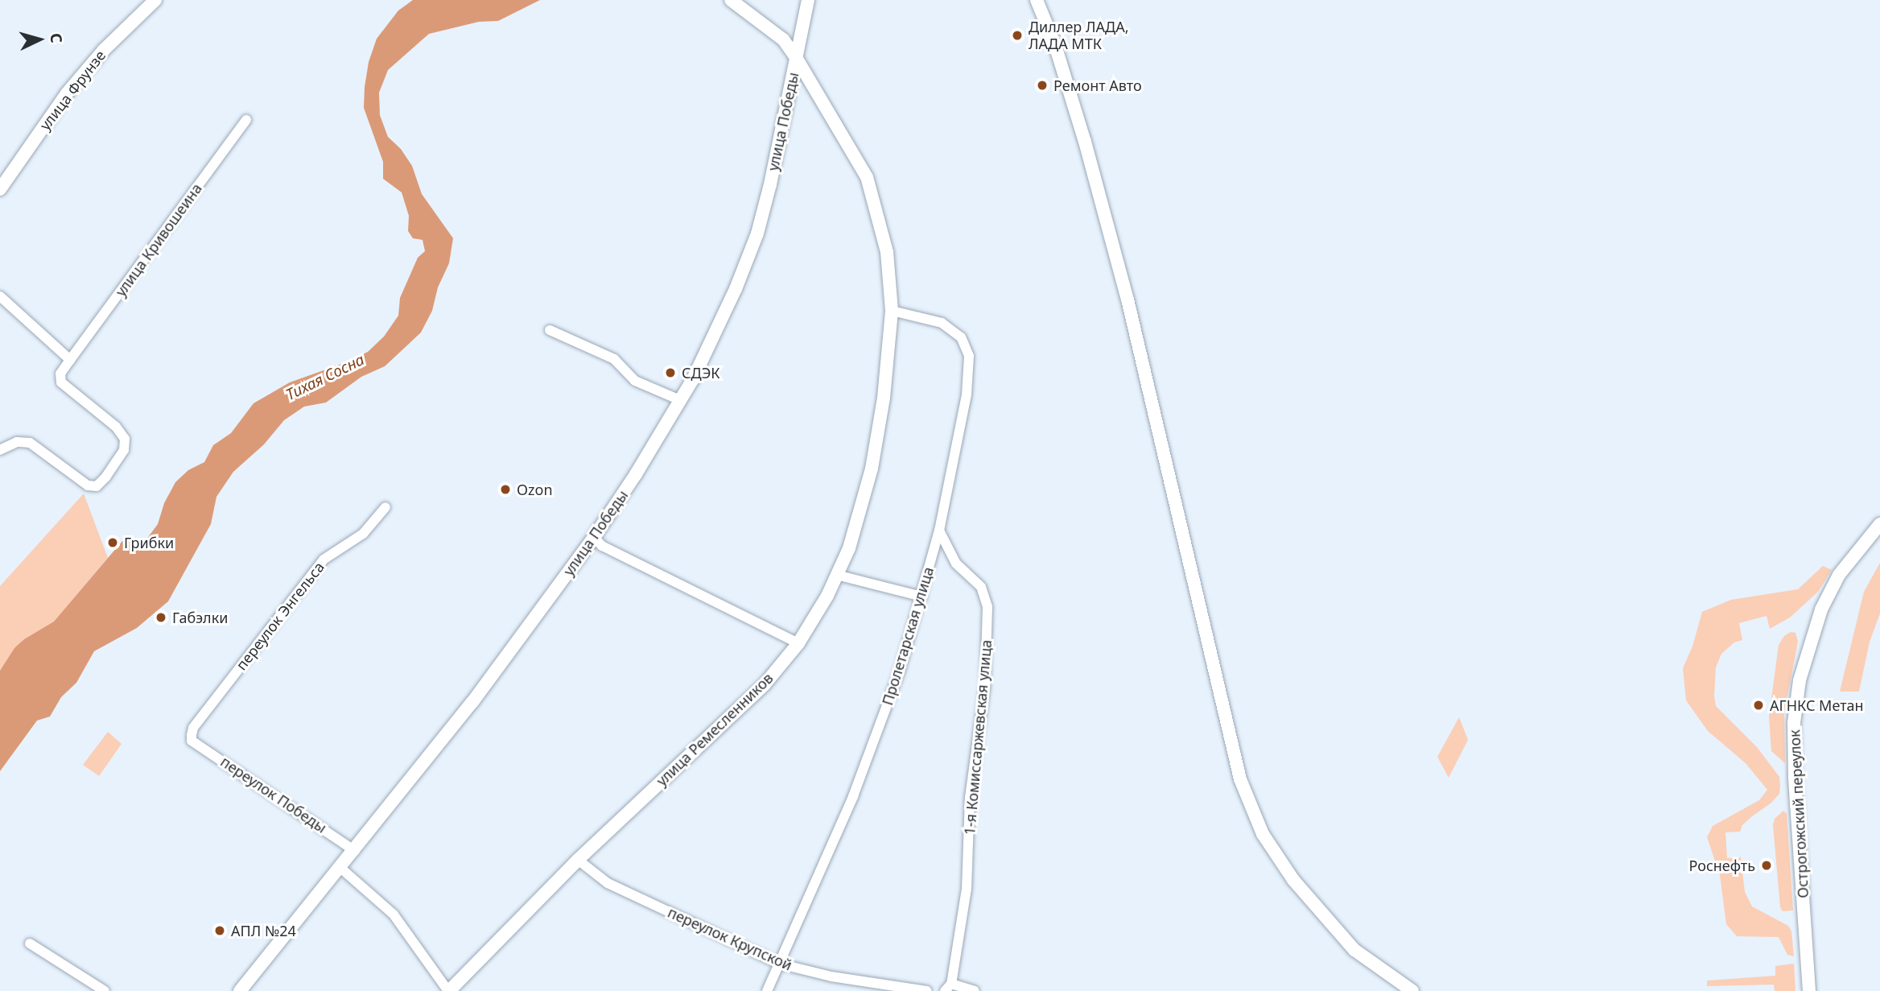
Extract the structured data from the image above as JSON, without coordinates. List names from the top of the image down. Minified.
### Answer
{"streets":{"main road":["улица Фрунзе","улица Победы","улица Ремесленников","Острогожский переулок"],"street":["улица Кривошеина","переулок Энгельса","Пролетарская улица","1-я Комиссаржевская улица","переулок Победы","переулок Крупской"]},"crossings":[["улица Победы","улица Ремесленников"],["улица Победы","переулок Победы"],["переулок Энгельса","переулок Победы"],["Пролетарская улица","улица Ремесленников"],["Пролетарская улица","1-я Комиссаржевская улица"],["Пролетарская улица","переулок Крупской"],["улица Ремесленников","переулок Крупской"]],"water":["Тихая Сосна"],"places":["Диллер ЛАДА, ЛАДА МТК","Ремонт Авто","СДЭК","Ozon","Грибки","Габэлки","АГНКС Метан","Роснефть","АПЛ №24"],"north":"right"}
